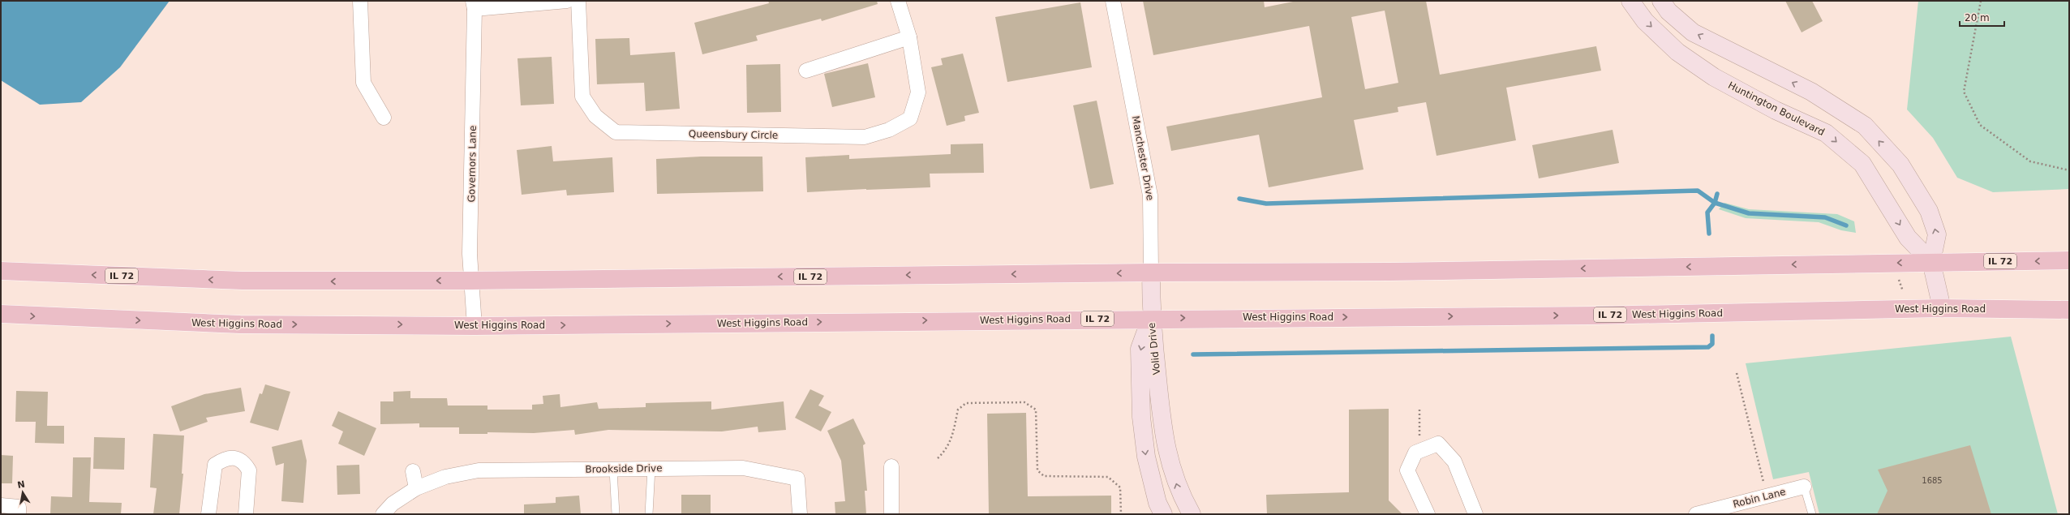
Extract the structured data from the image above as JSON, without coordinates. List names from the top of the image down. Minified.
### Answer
{"streets":{"main road":["IL 72","West Higgins Road"],"street":["Huntington Boulevard","Queensbury Circle","Manchester Drive","Governors Lane","Volid Drive","Brookside Drive","Robin Lane"]},"crossings":[["Huntington Boulevard","IL 72"],["Manchester Drive","IL 72"],["Manchester Drive","West Higgins Road"],["Manchester Drive","Volid Drive"],["Governors Lane","IL 72"],["Governors Lane","West Higgins Road"],["West Higgins Road","Volid Drive"]],"house_numbers":["1685"],"scale_bar":"20 m","north":"top"}
